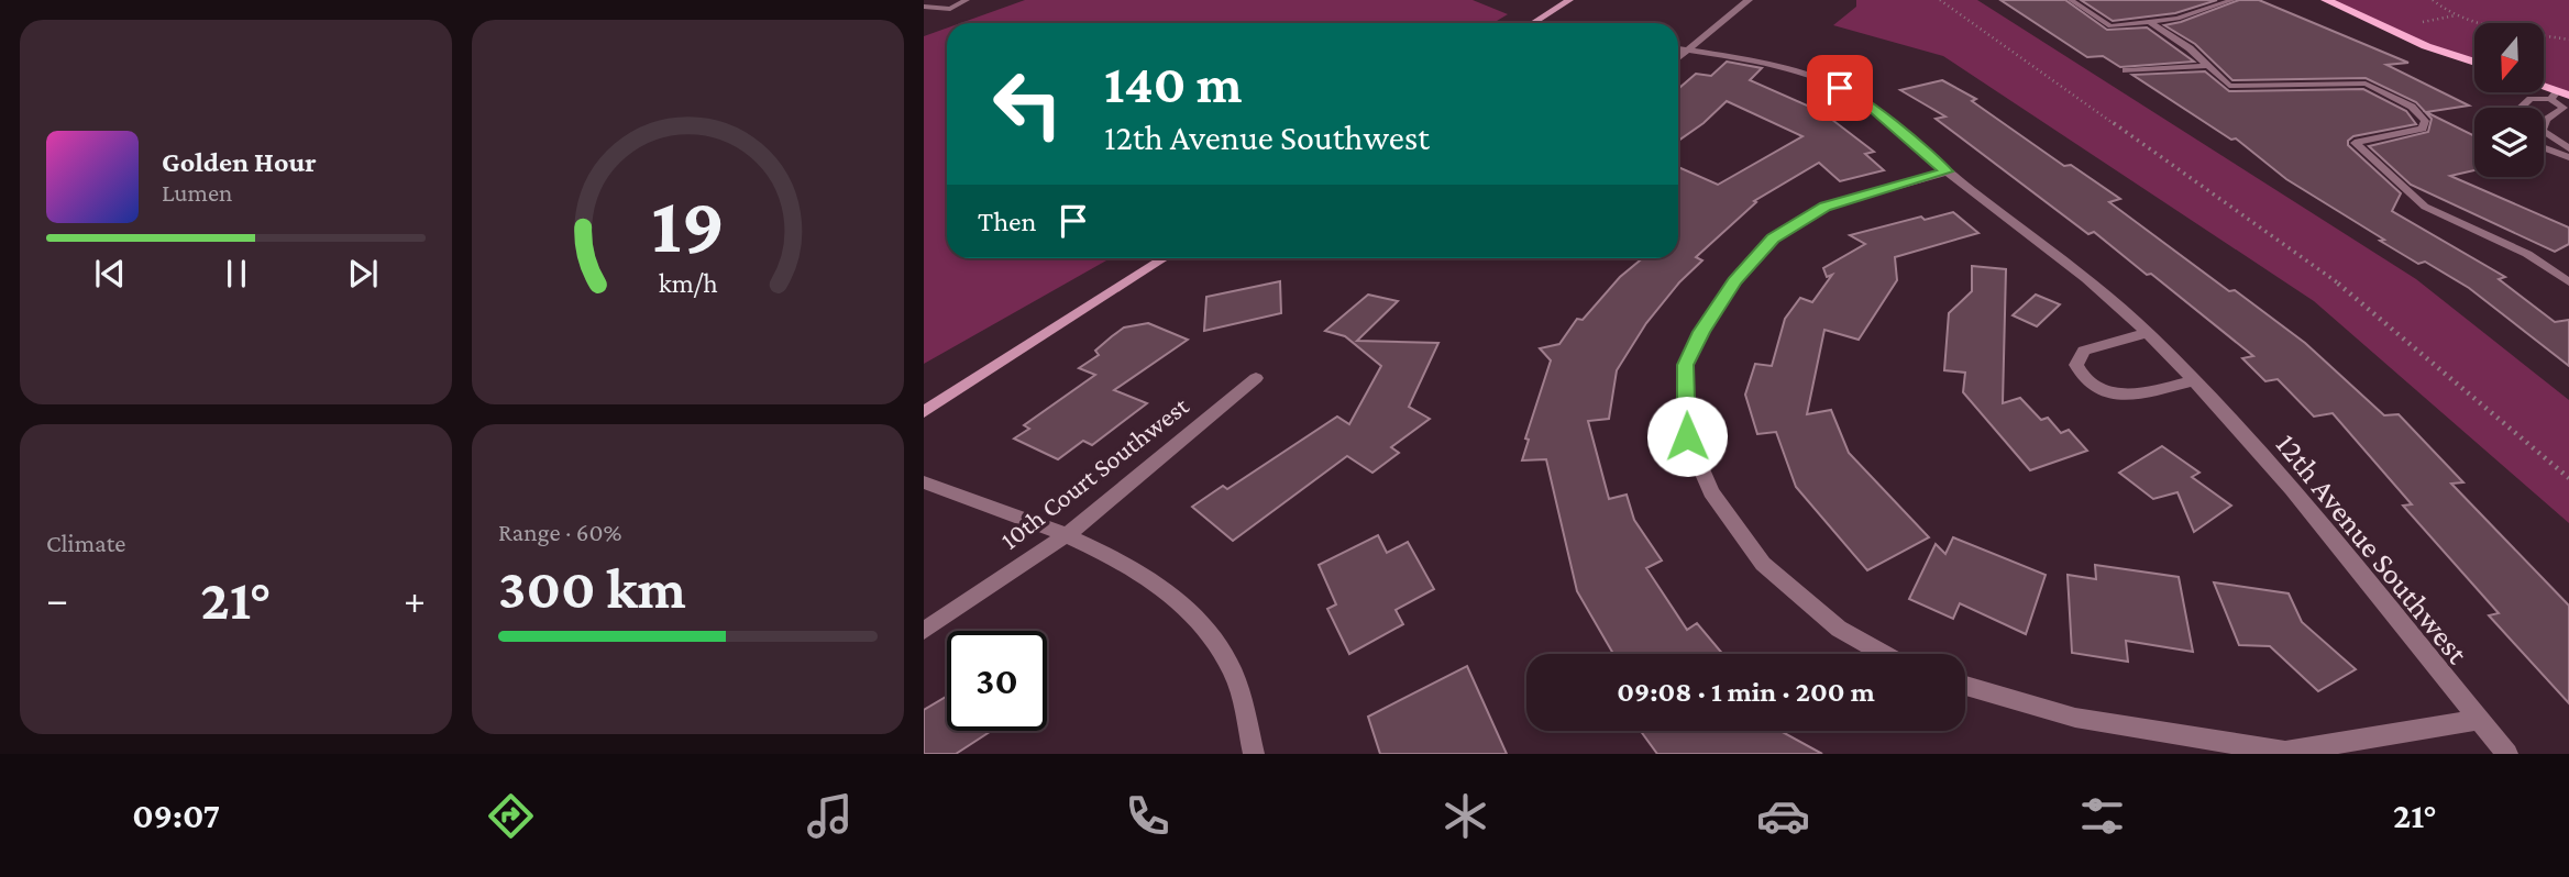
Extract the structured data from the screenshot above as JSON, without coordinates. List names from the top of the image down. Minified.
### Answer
{"streets":{"street":["10th Court Southwest","12th Avenue Southwest"]},"north":"bottom","page":{"turn":["140 m","12th Avenue Southwest"],"song":["Golden Hour","Lumen"],"then":"Then","tile":["Climate",["Range · 60%","300 km"]],"heat":["−","21°","+"],"limit":"30","trip":"09:08 · 1 min · 200 m","tabs":["09:07","21°"],"gauge":["19","km/h"]}}
